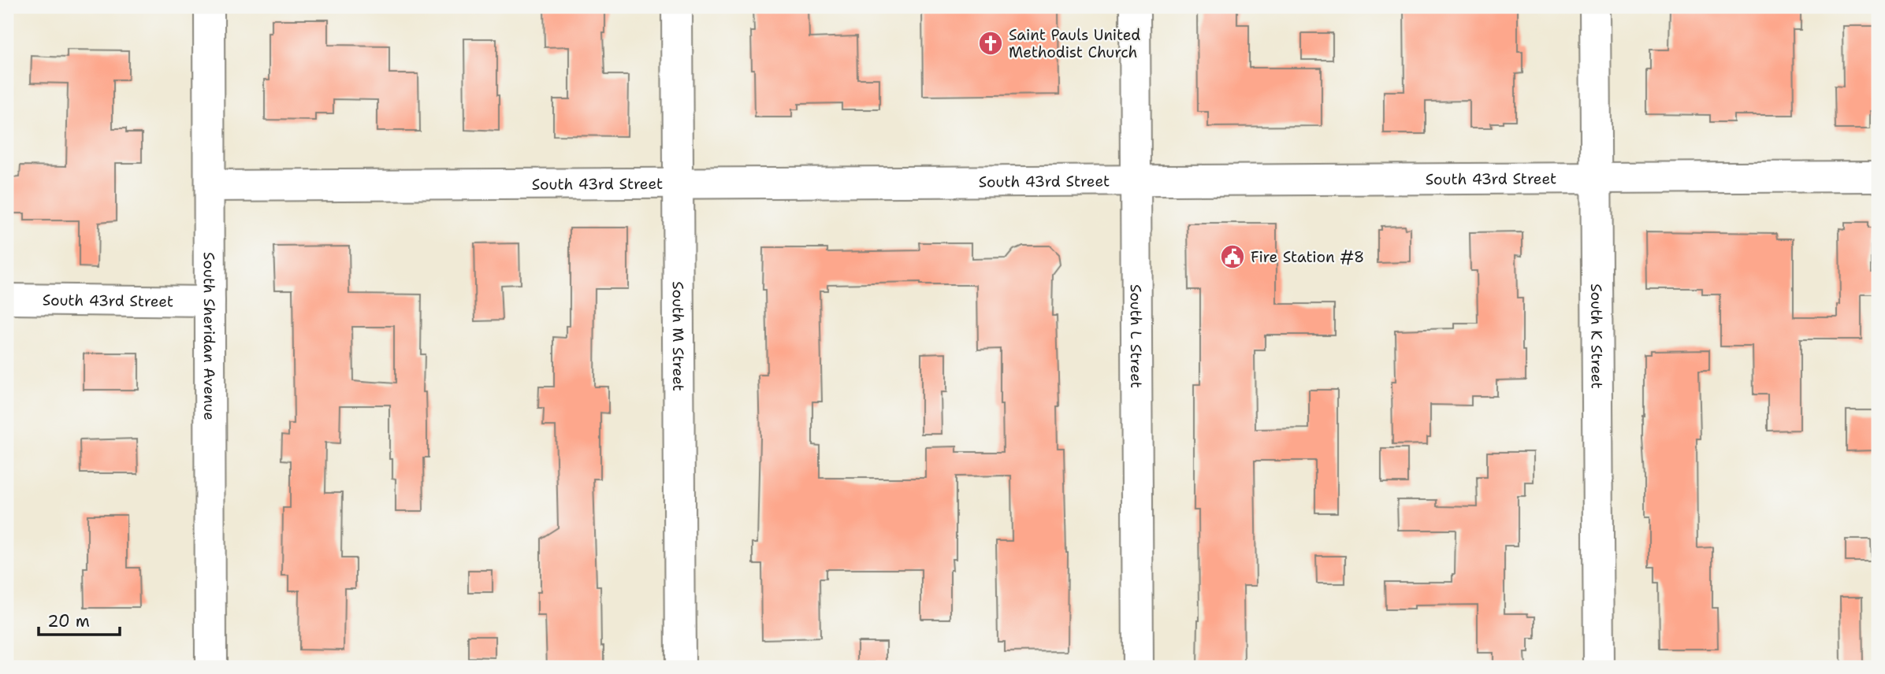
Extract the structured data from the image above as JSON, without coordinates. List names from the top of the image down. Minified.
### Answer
{"streets":{"street":["South 43rd Street","South Sheridan Avenue","South M Street","South L Street","South K Street"]},"crossings":[["South 43rd Street","South Sheridan Avenue"],["South 43rd Street","South M Street"],["South 43rd Street","South L Street"],["South 43rd Street","South K Street"]],"places":{"church":["Saint Pauls United Methodist Church"],"public building":["Fire Station #8"]},"scale_bar":"20 m"}
